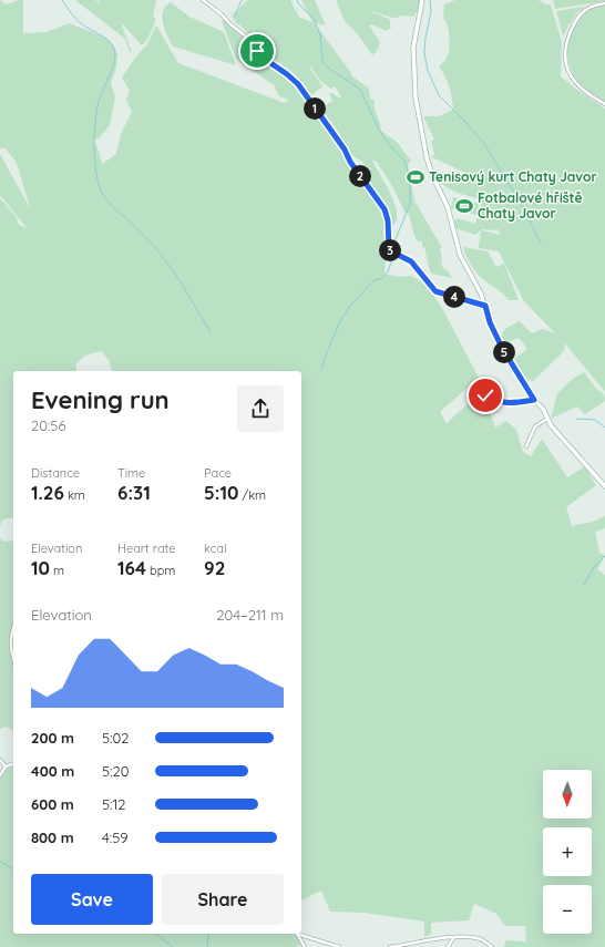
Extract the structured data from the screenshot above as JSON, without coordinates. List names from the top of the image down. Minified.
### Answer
{"places":{"sports":["Tenisový kurt Chaty Javor","Fotbalové hřiště Chaty Javor"]},"north":"bottom","page":{"pins":["1","2","3","4","5"],"heading":["Evening run","20:56"],"stats":[["Distance","1.26 km"],["Time","6:31"],["Pace","5:10 /km"],["Elevation","10 m"],["Heart rate","164 bpm"],["kcal","92"]],"chart":["Elevation","204–211 m"],"list":[{"name":"200 m","note":"5:02"},{"name":"400 m","note":"5:20"},{"name":"600 m","note":"5:12"},{"name":"800 m","note":"4:59"}],"map_buttons":["+","−"],"buttons":["Save","Share"]}}
